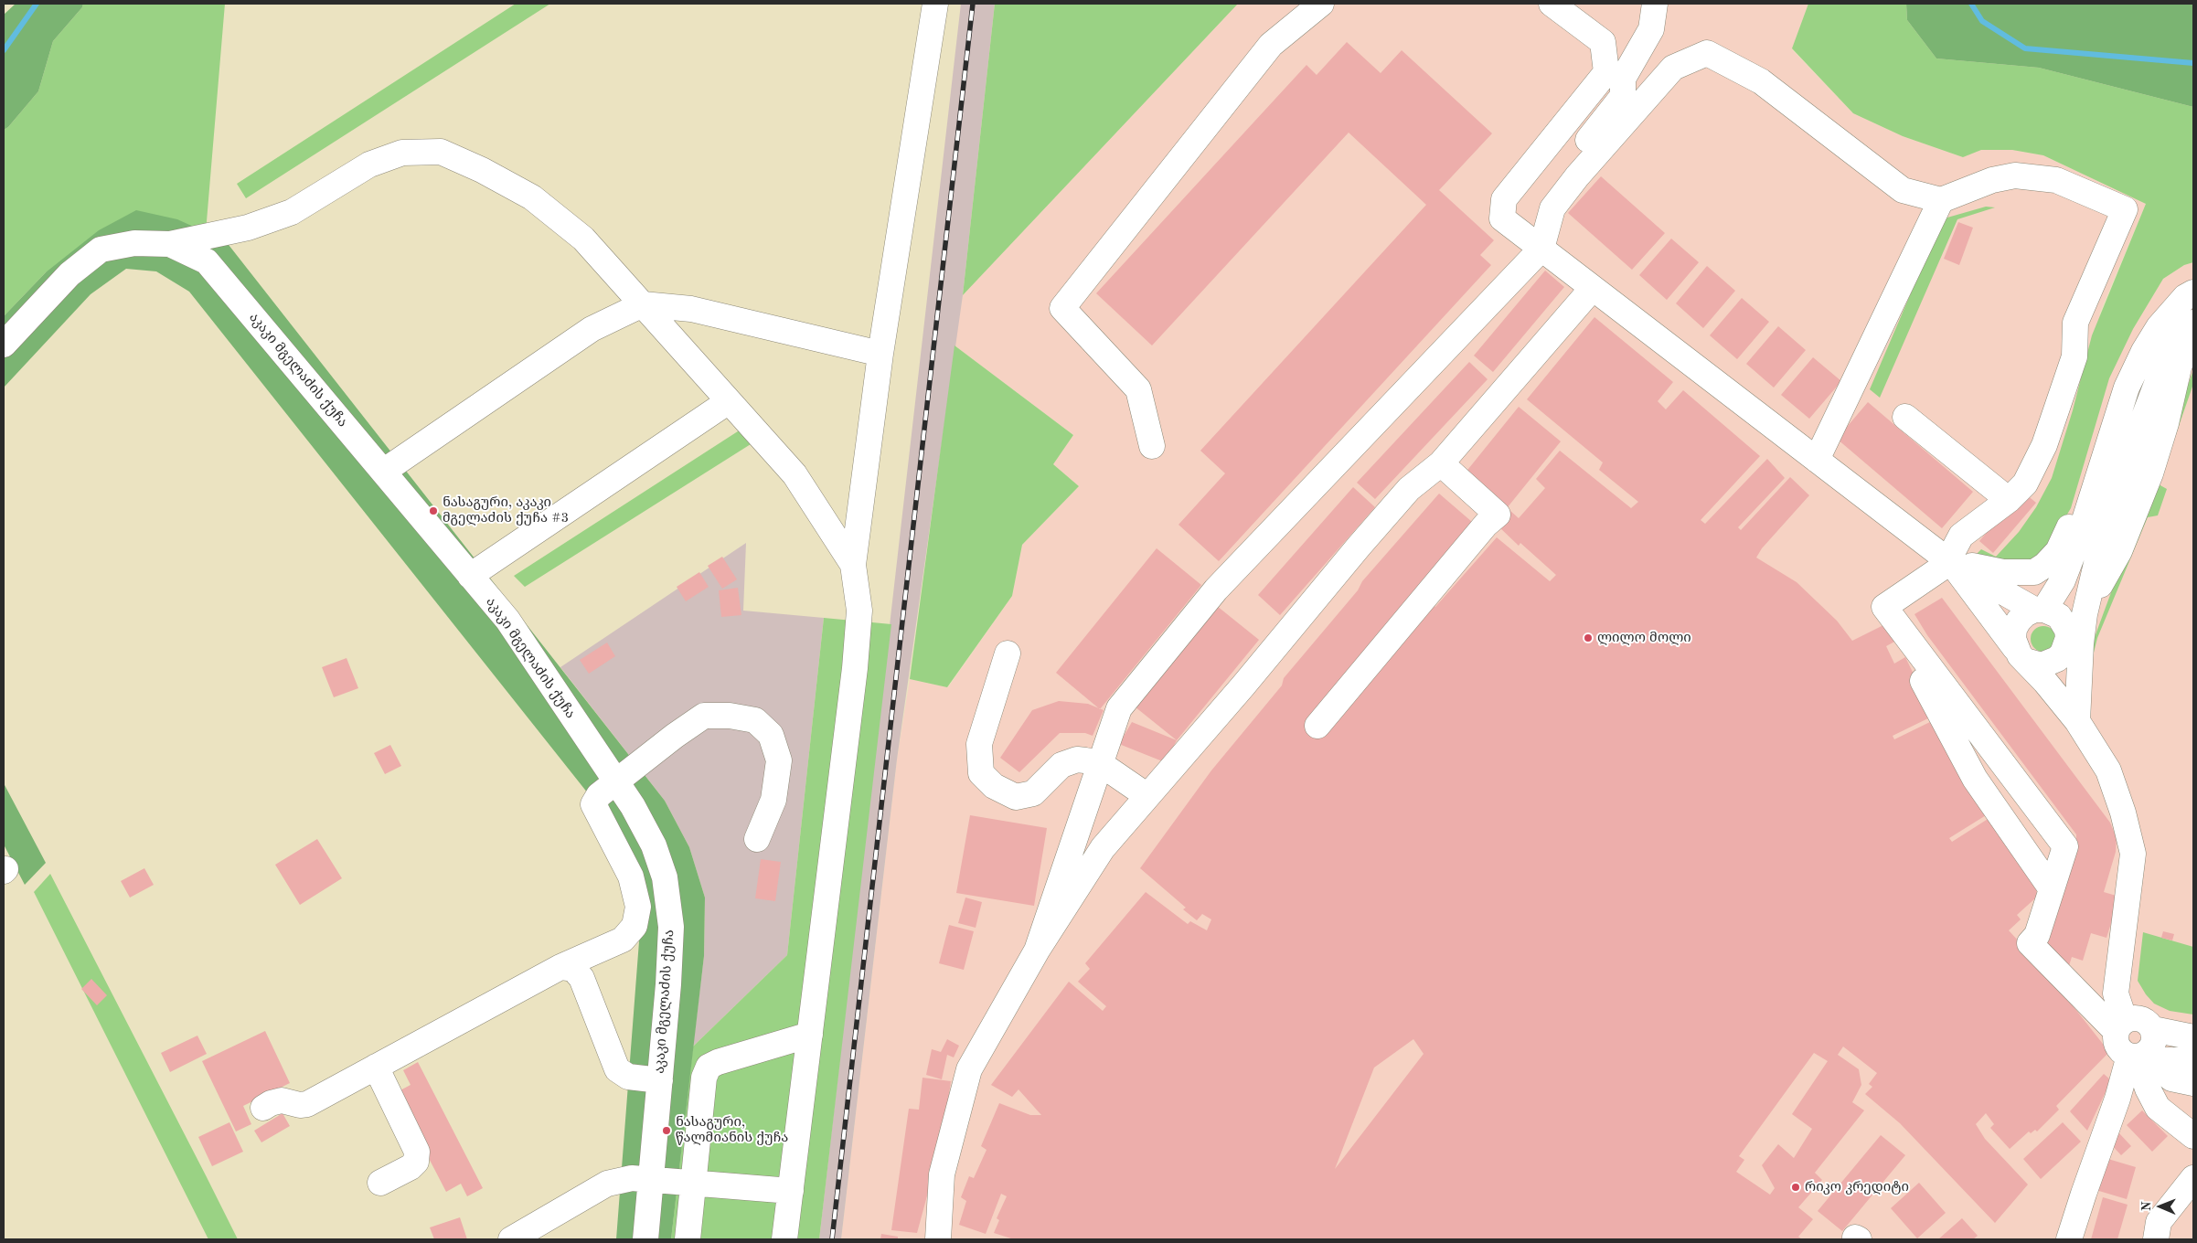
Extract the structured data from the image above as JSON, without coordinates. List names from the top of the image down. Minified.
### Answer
{"streets":{"street":["აკაკი მგელაძის ქუჩა"]},"places":["ნასაგური, აკაკი მგელაძის ქუჩა #3","ლილო მოლი","ნასაგური, წალმიანის ქუჩა","რიკო კრედიტი"],"north":"left"}
